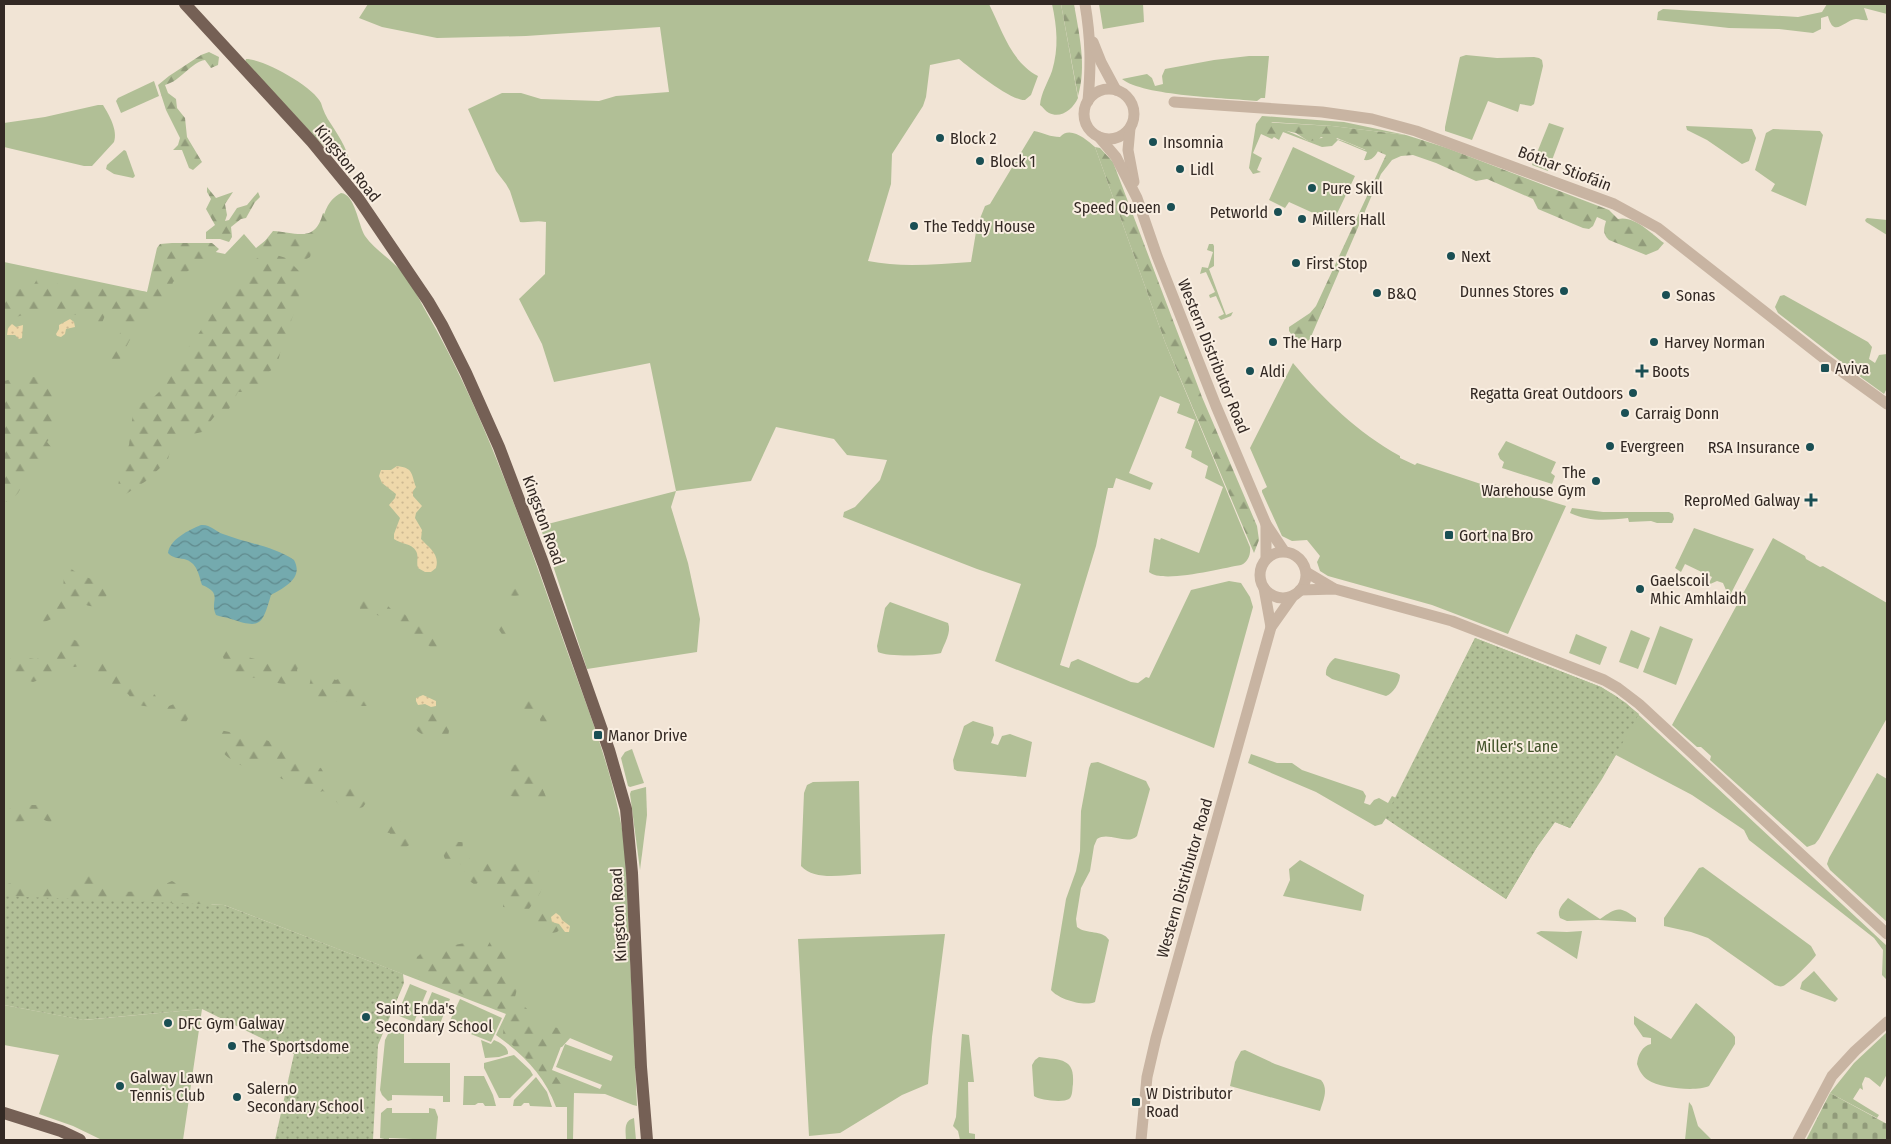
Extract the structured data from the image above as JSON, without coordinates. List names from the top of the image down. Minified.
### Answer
{"streets":{"main road":["Kingston Road"],"street":["Bóthar Stiofáin","Western Distributor Road"]},"parks":["Miller's Lane"],"places":{"other":["Block 2","Insomnia","Block 1","Lidl","Pure Skill","Speed Queen","Petworld","Millers Hall","The Teddy House","Next","First Stop","Dunnes Stores","B&Q","Sonas","The Harp","Harvey Norman","Aldi","Regatta Great Outdoors","Carraig Donn","Evergreen","RSA Insurance","The Warehouse Gym","Gaelscoil Mhic Amhlaidh","Saint Enda's Secondary School","DFC Gym Galway","The Sportsdome","Galway Lawn Tennis Club","Salerno Secondary School"],"transit":["Aviva","Gort na Bro","Manor Drive","W Distributor Road"],"health":["Boots","ReproMed Galway"]}}
